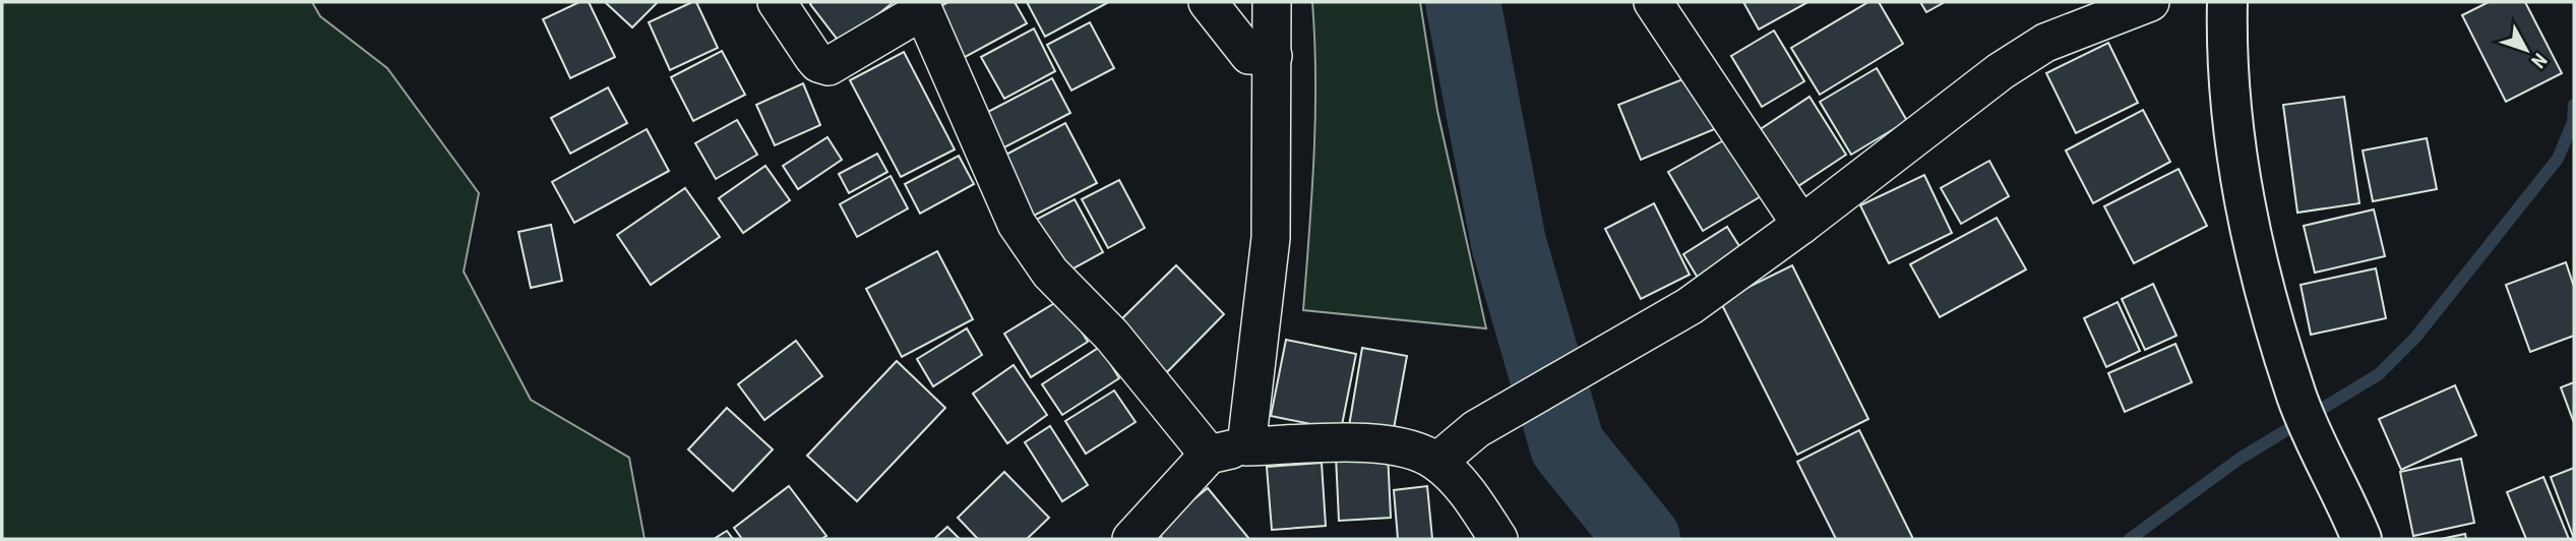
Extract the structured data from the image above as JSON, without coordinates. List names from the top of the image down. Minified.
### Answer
{"north":"bottom right"}
